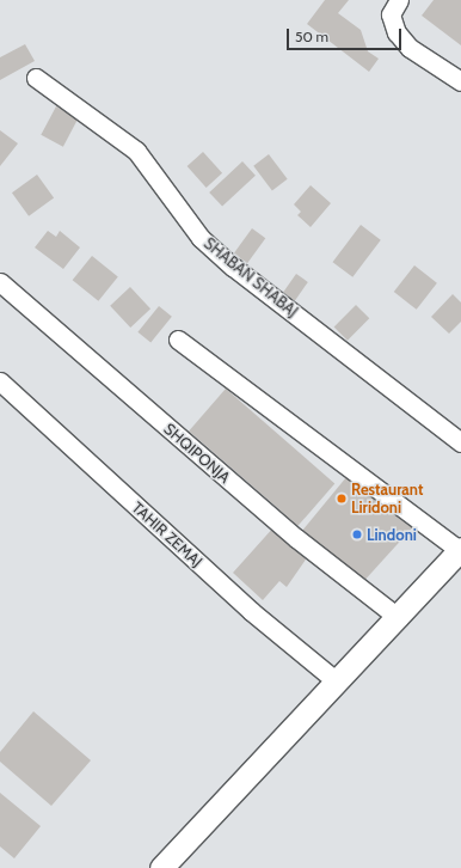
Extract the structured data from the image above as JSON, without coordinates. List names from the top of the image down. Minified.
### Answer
{"streets":{"street":["SHABAN SHABAJ","SHQIPONJA","TAHIR ZEMAJ"]},"places":["Restaurant Liridoni","Lindoni"],"scale_bar":"50 m"}
